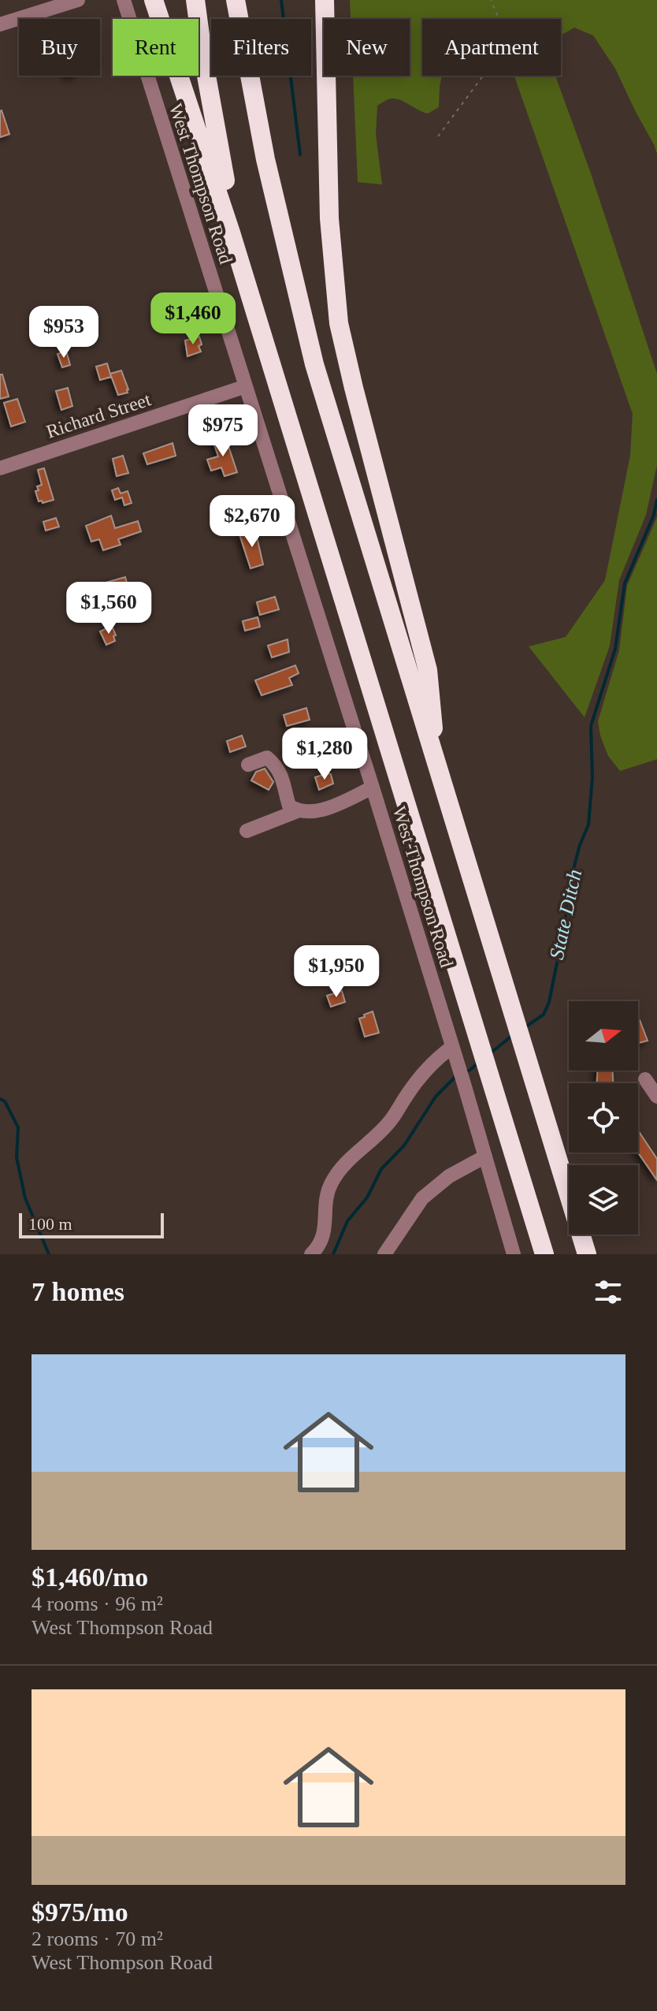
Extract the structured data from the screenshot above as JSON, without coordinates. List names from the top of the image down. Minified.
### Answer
{"streets":{"street":["West Thompson Road","Richard Street"]},"crossings":[["West Thompson Road","Richard Street"]],"water":["State Ditch"],"scale_bar":"100 m","north":"right","page":{"chip":["Buy","Rent","Filters","New","Apartment"],"price":["$1,460","$953","$975","$2,670","$1,560","$1,280","$1,950"],"scale":"100 m","heading":"7 homes","list":[{"name":"$1,460/mo","note":"4 rooms · 96 m² · West Thompson Road"},{"name":"$975/mo","note":"2 rooms · 70 m² · West Thompson Road"}]}}
